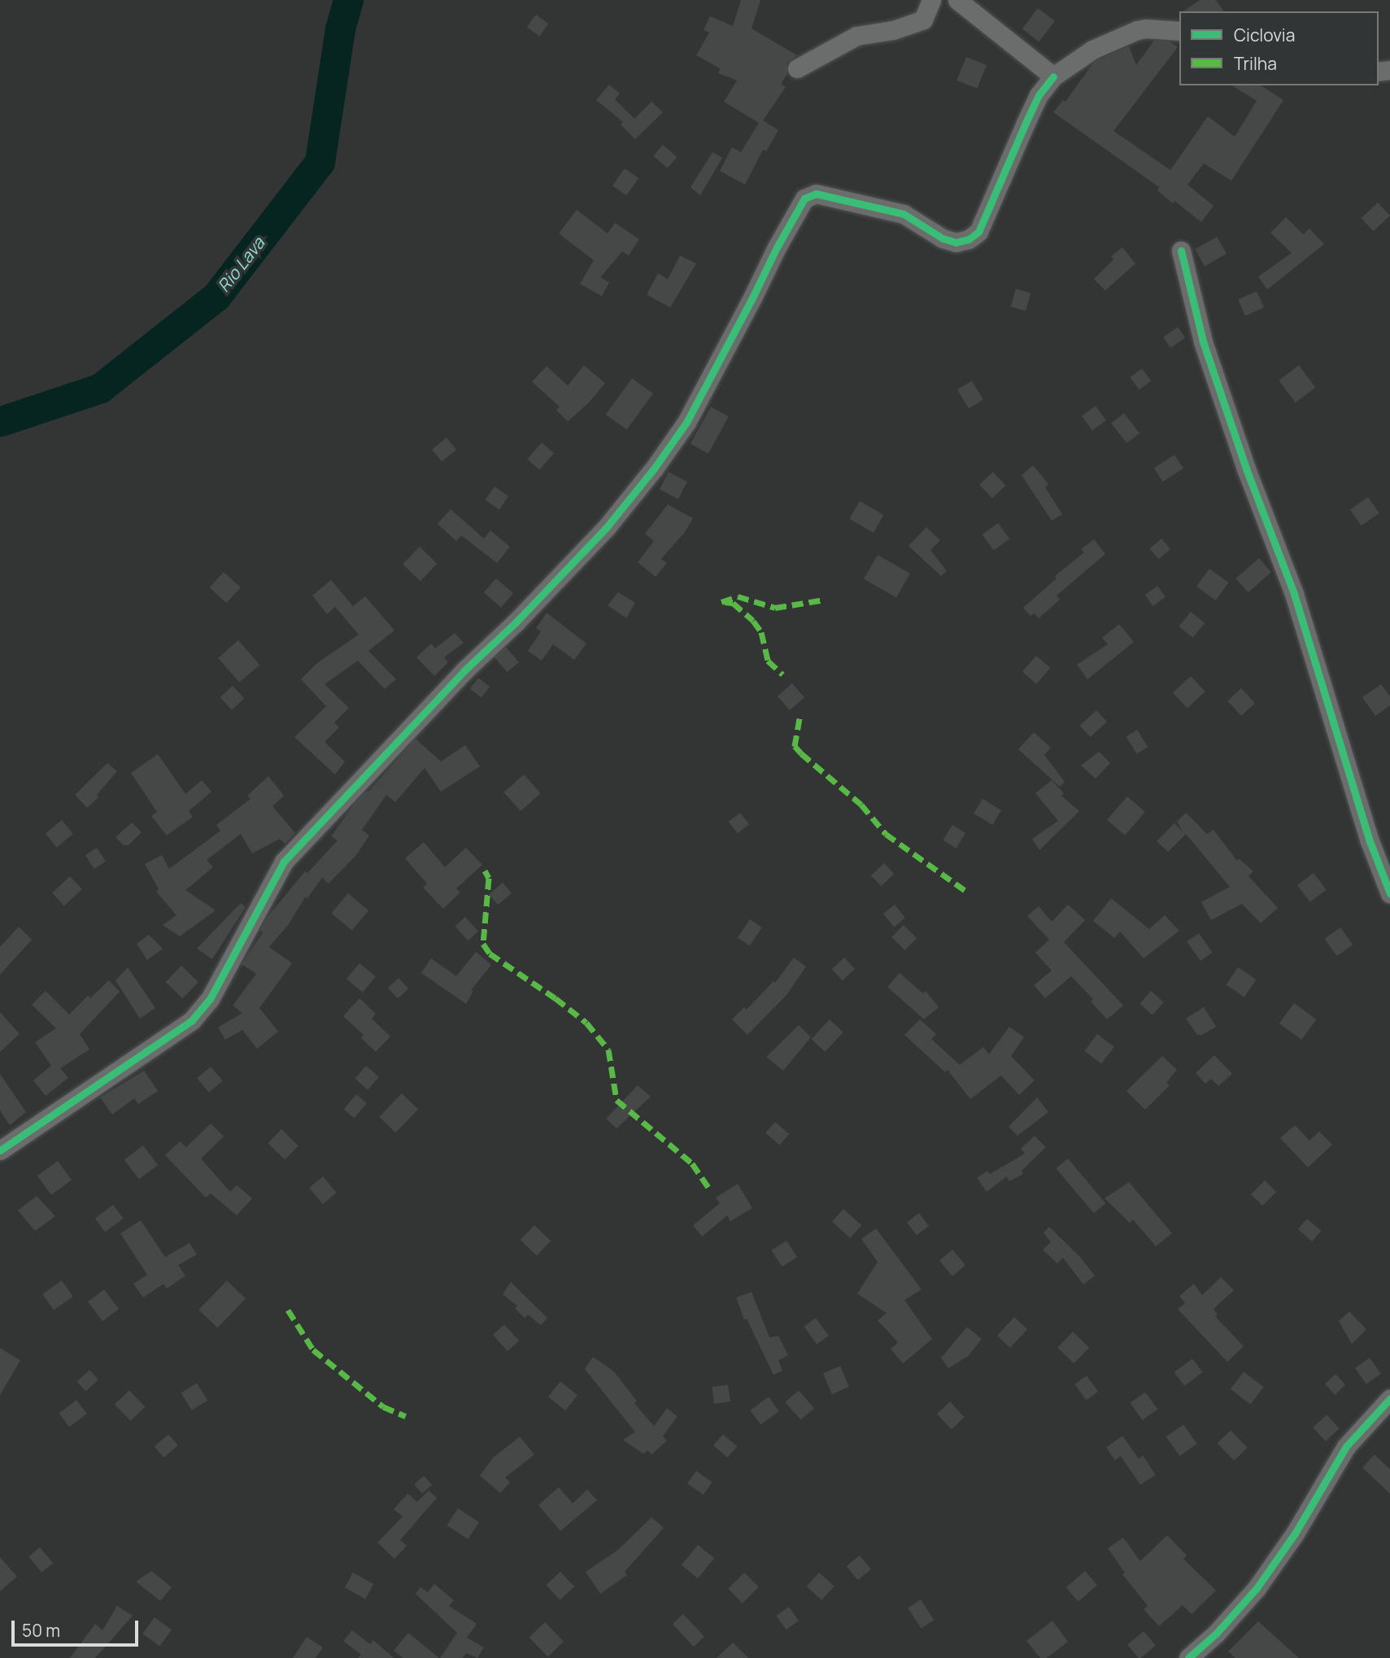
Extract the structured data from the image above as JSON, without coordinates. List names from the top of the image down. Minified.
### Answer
{"water":["Rio Lava"],"legend":["Ciclovia","Trilha"],"scale_bar":"50 m"}
